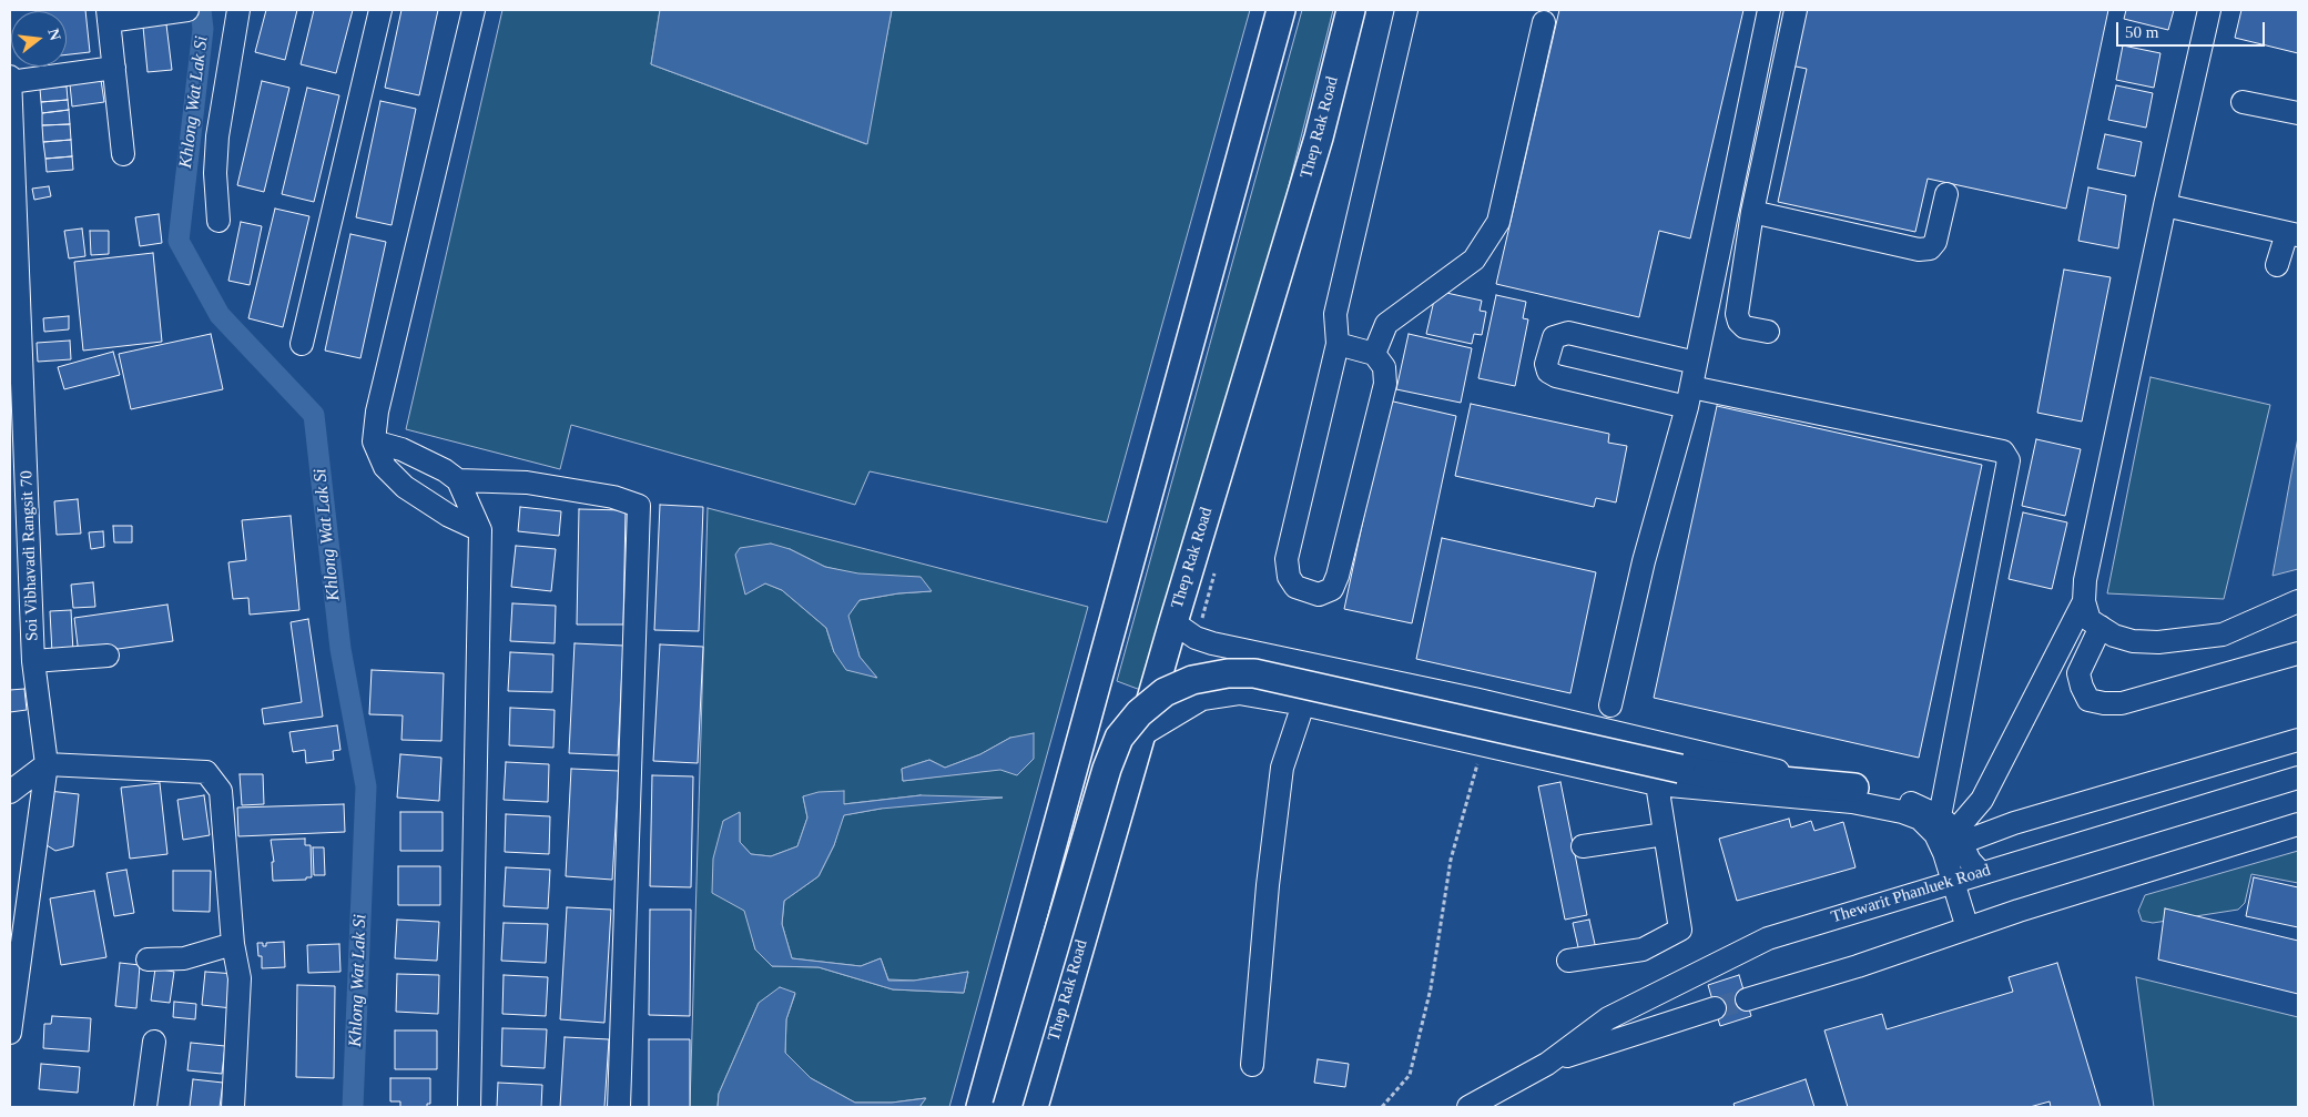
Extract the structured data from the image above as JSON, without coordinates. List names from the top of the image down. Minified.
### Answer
{"streets":{"main road":["Thep Rak Road"],"street":["Soi Vibhavadi Rangsit 70","Thewarit Phanluek Road"]},"water":["Khlong Wat Lak Si"],"scale_bar":"50 m","north":"right"}
